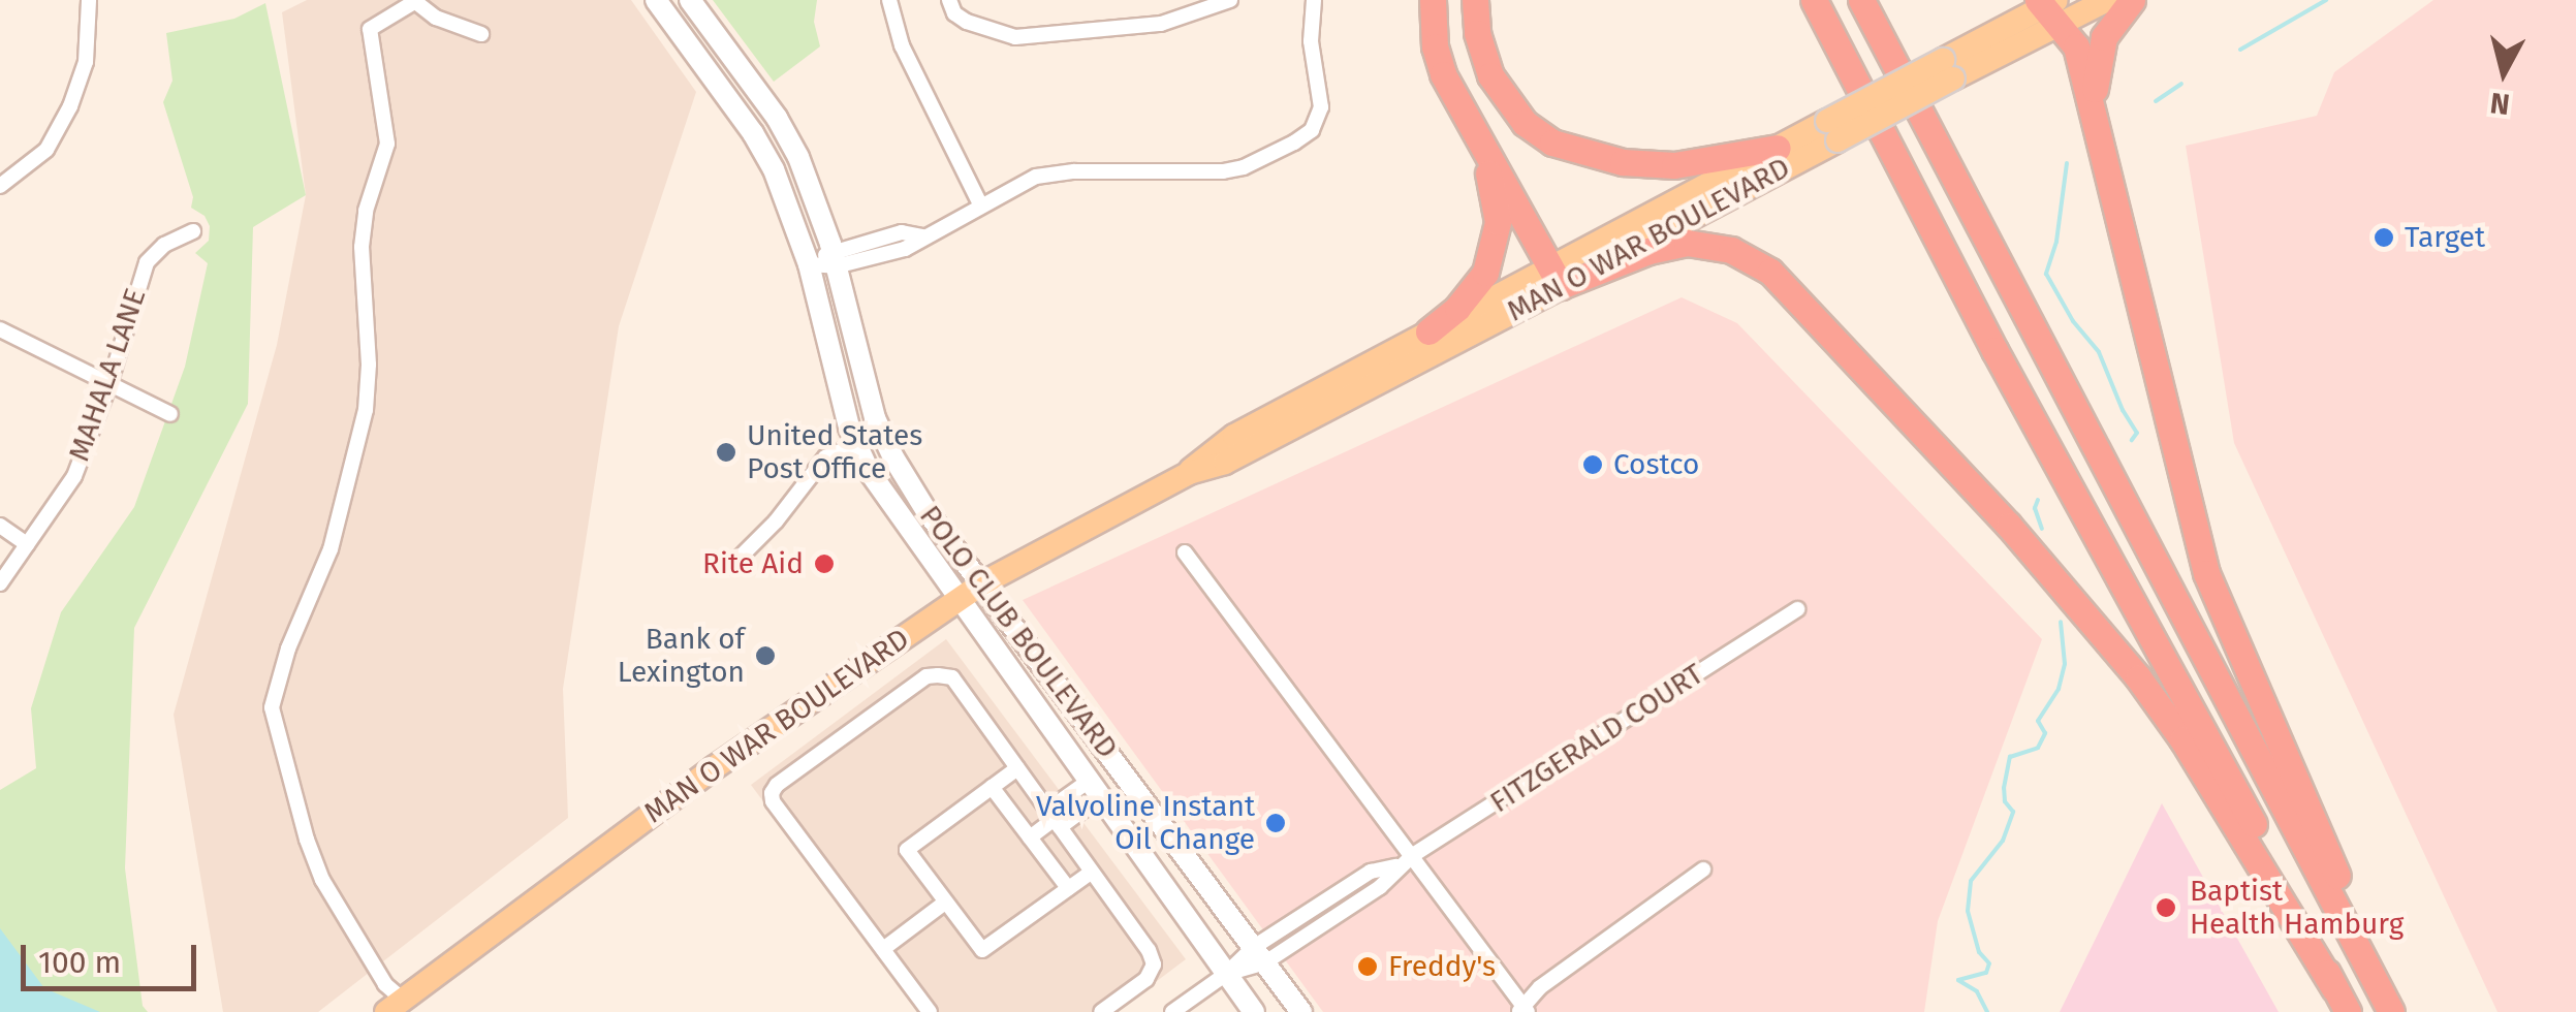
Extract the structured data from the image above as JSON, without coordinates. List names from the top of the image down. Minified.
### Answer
{"streets":{"main road":["MAN O WAR BOULEVARD"],"street":["MAHALA LANE","POLO CLUB BOULEVARD","FITZGERALD COURT"]},"crossings":[["MAN O WAR BOULEVARD","POLO CLUB BOULEVARD"],["POLO CLUB BOULEVARD","FITZGERALD COURT"]],"places":["Target","United States Post Office","Costco","Rite Aid","Bank of Lexington","Valvoline Instant Oil Change","Baptist Health Hamburg","Freddy's"],"scale_bar":"100 m","north":"bottom"}
